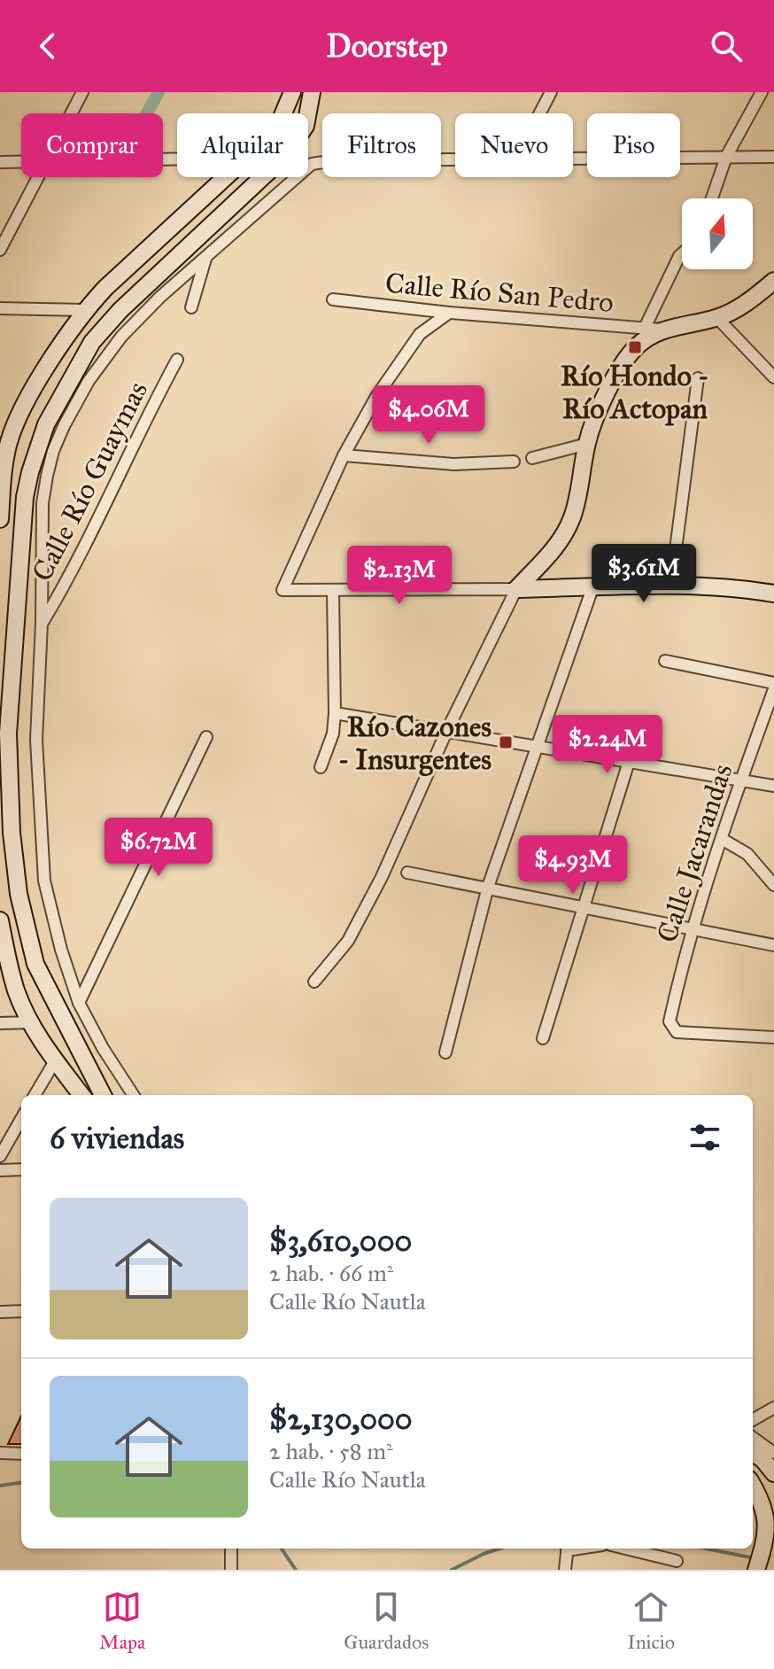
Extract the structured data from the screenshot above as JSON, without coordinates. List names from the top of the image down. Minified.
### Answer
{"streets":{"street":["Calle Río San Pedro","Calle Río Guaymas","Calle Jacarandas"]},"places":{"transit":["Río Hondo - Río Actopan","Río Cazones - Insurgentes"]},"north":"top","page":{"header":"Doorstep","chip":["Comprar","Alquilar","Filtros","Nuevo","Piso"],"price":["$4.06M","$3.61M","$2.13M","$2.24M","$6.72M","$4.93M"],"heading":"6 viviendas","list":[{"name":"$3,610,000","note":"2 hab. · 66 m² · Calle Río Nautla"},{"name":"$2,130,000","note":"2 hab. · 58 m² · Calle Río Nautla"}],"tabs":["Mapa","Guardados","Inicio"]}}
